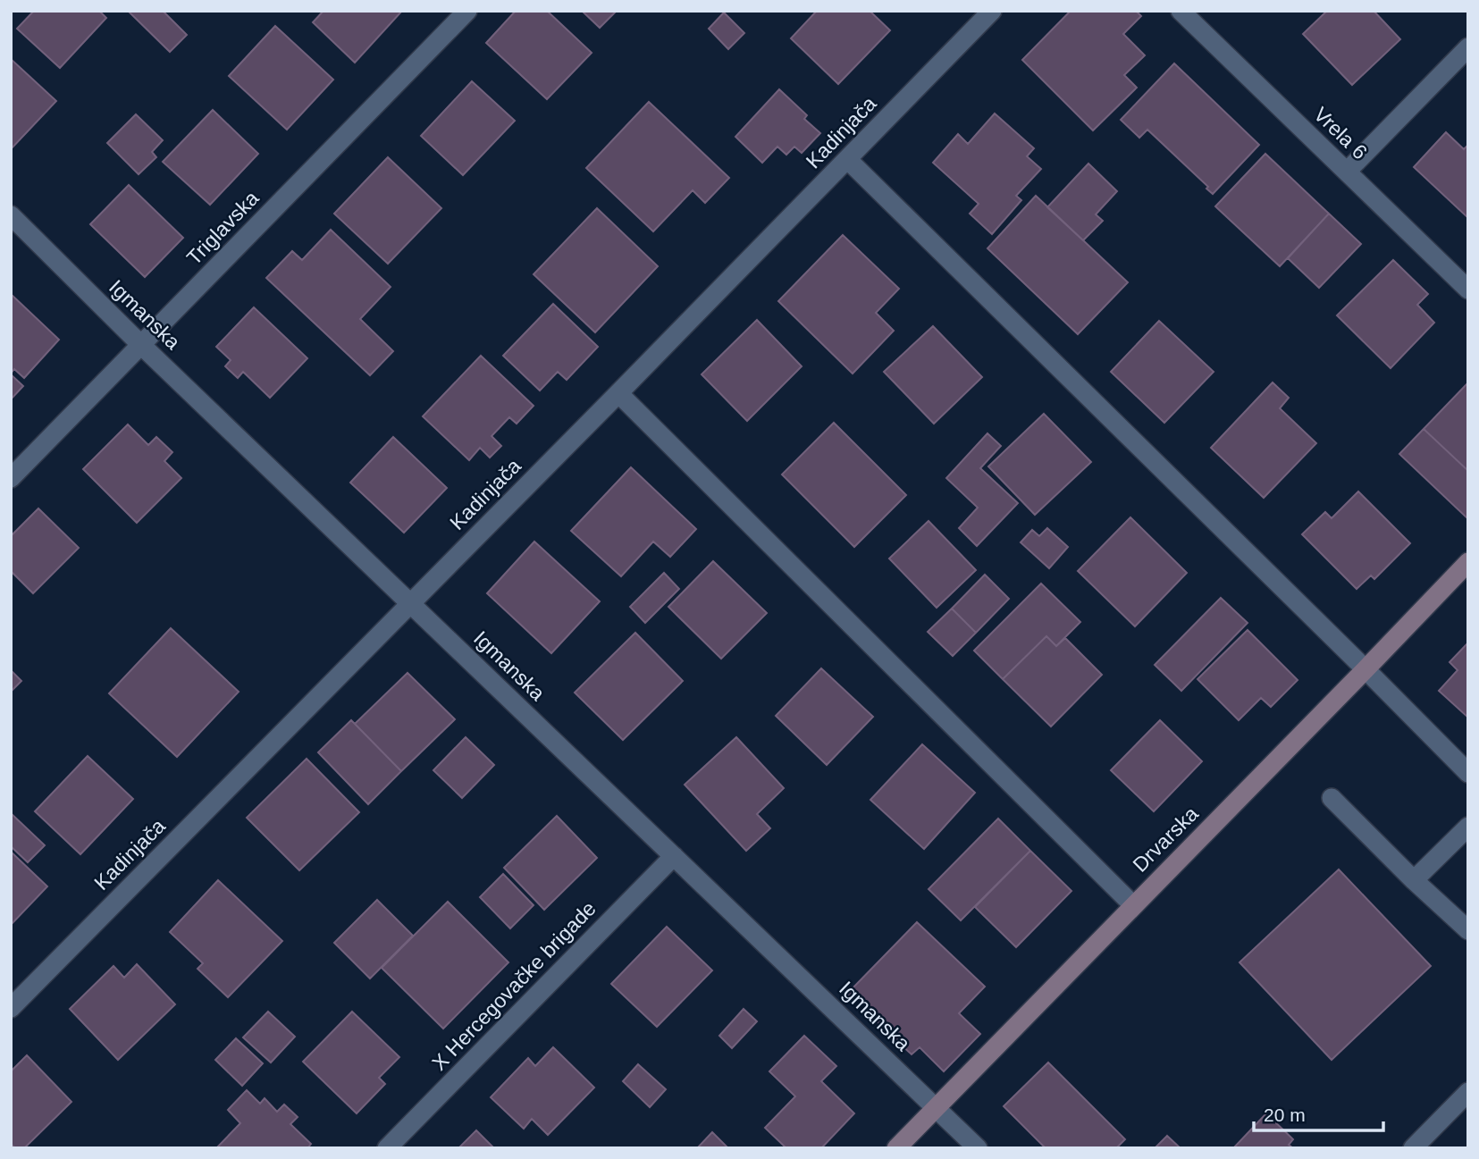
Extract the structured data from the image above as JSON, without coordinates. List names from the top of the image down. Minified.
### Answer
{"streets":{"main road":["Drvarska"],"street":["Kadinjača","Vrela 6","Triglavska","Igmanska","X Hercegovačke brigade"]},"crossings":[["Kadinjača","Igmanska"],["Triglavska","Igmanska"],["Igmanska","Drvarska"],["Igmanska","X Hercegovačke brigade"]],"scale_bar":"20 m"}
